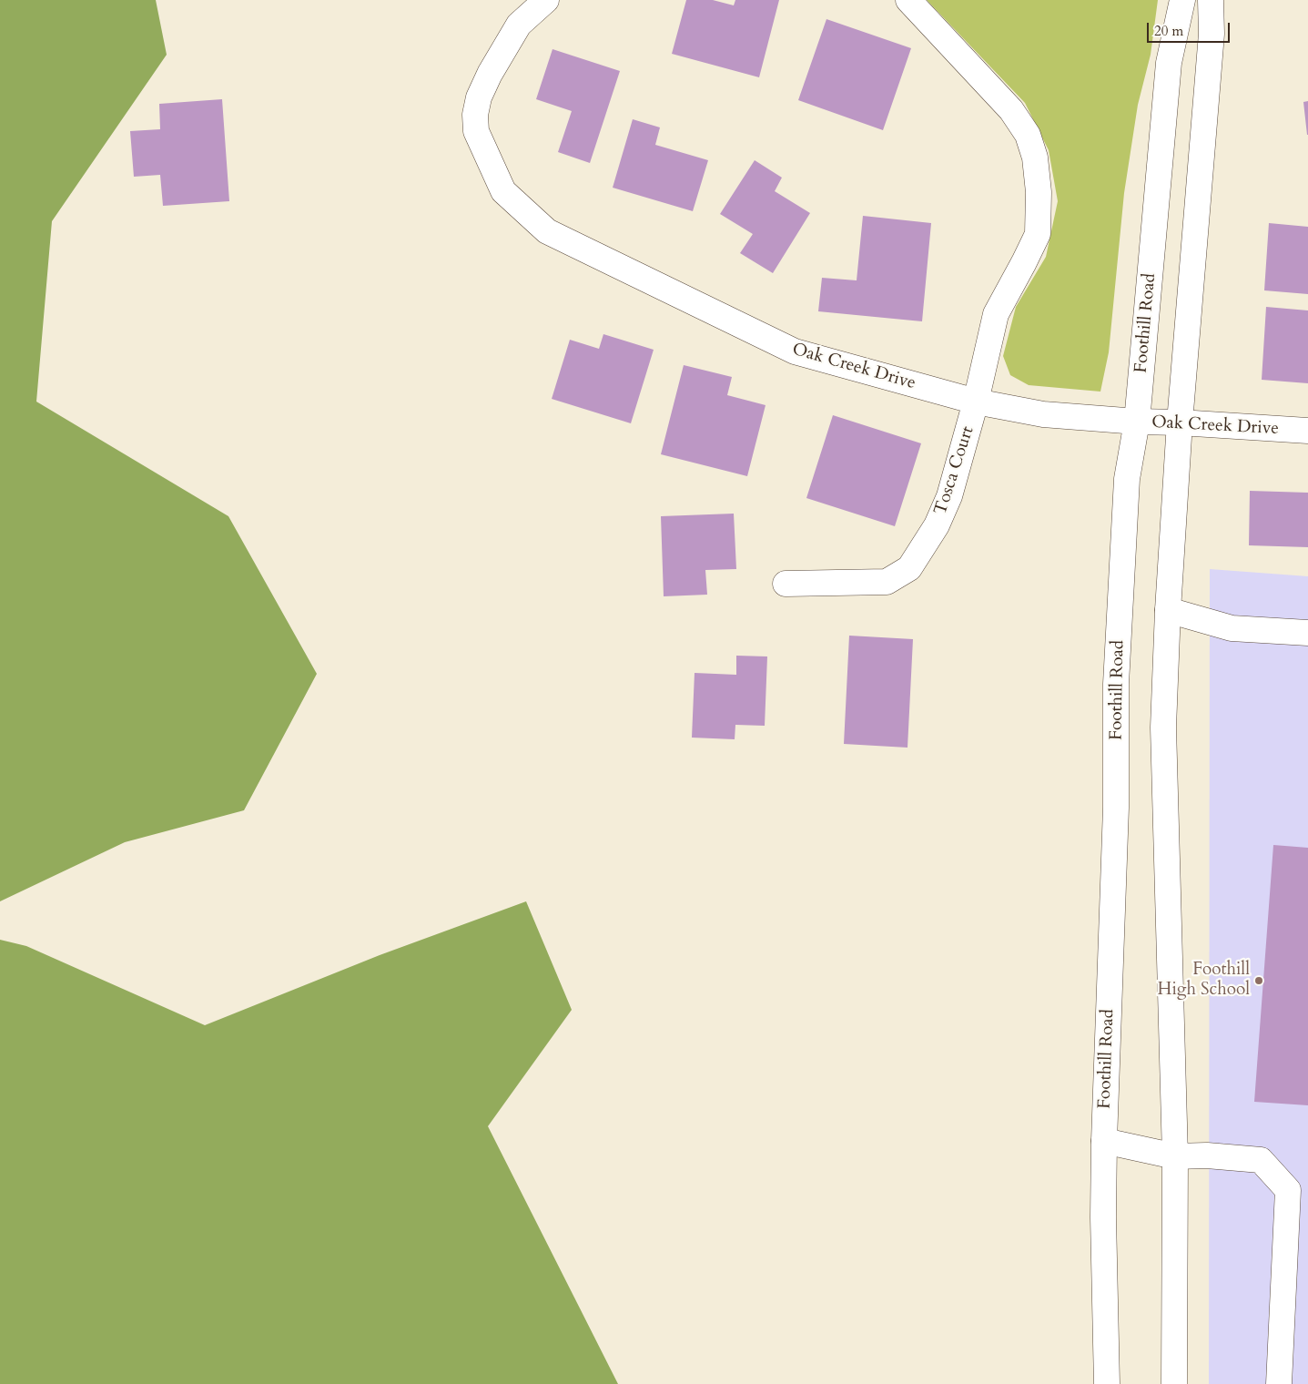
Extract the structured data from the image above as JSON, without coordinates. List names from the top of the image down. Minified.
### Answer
{"streets":{"main road":["Foothill Road","Oak Creek Drive","Tosca Court"]},"crossings":[["Foothill Road","Oak Creek Drive"],["Oak Creek Drive","Tosca Court"]],"places":["Foothill High School"],"scale_bar":"20 m"}
